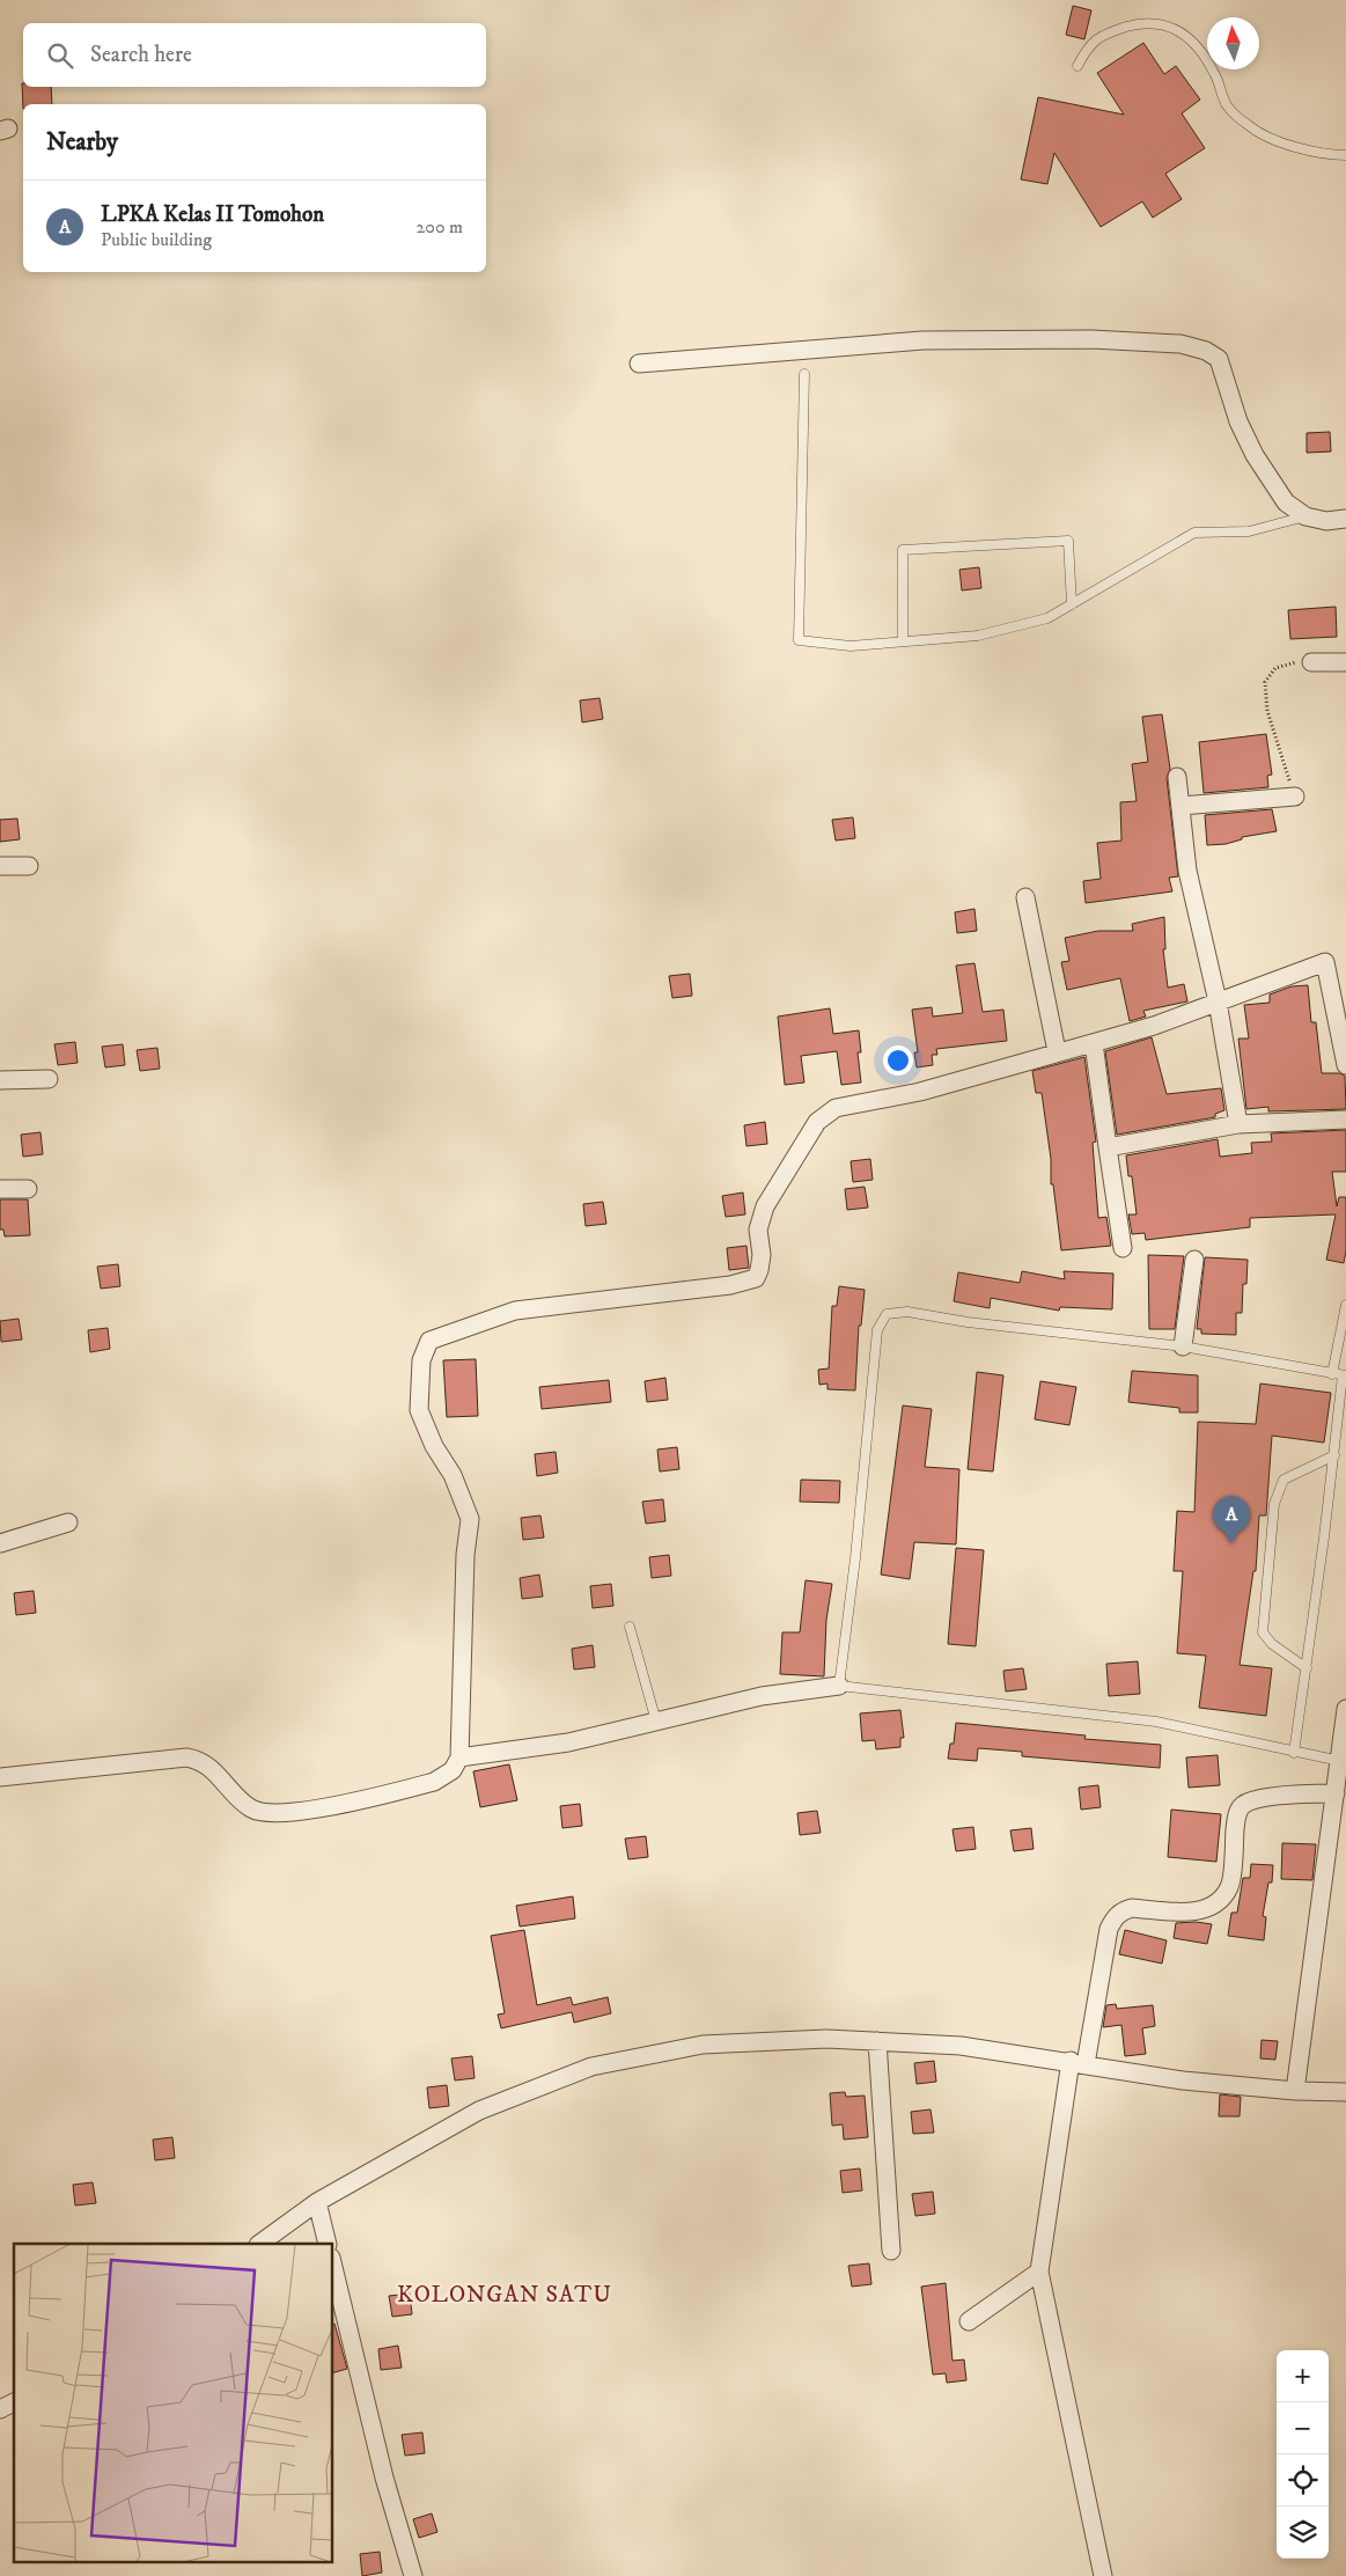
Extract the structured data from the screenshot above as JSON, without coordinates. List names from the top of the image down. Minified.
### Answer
{"districts":["KOLONGAN SATU"],"north":"top","page":{"search":"Search here","heading":"Nearby","list":[{"mark":"A","name":"LPKA Kelas II Tomohon","note":"Public building","value":"200 m"}],"pins":"A","map_buttons":["+","−"]}}
